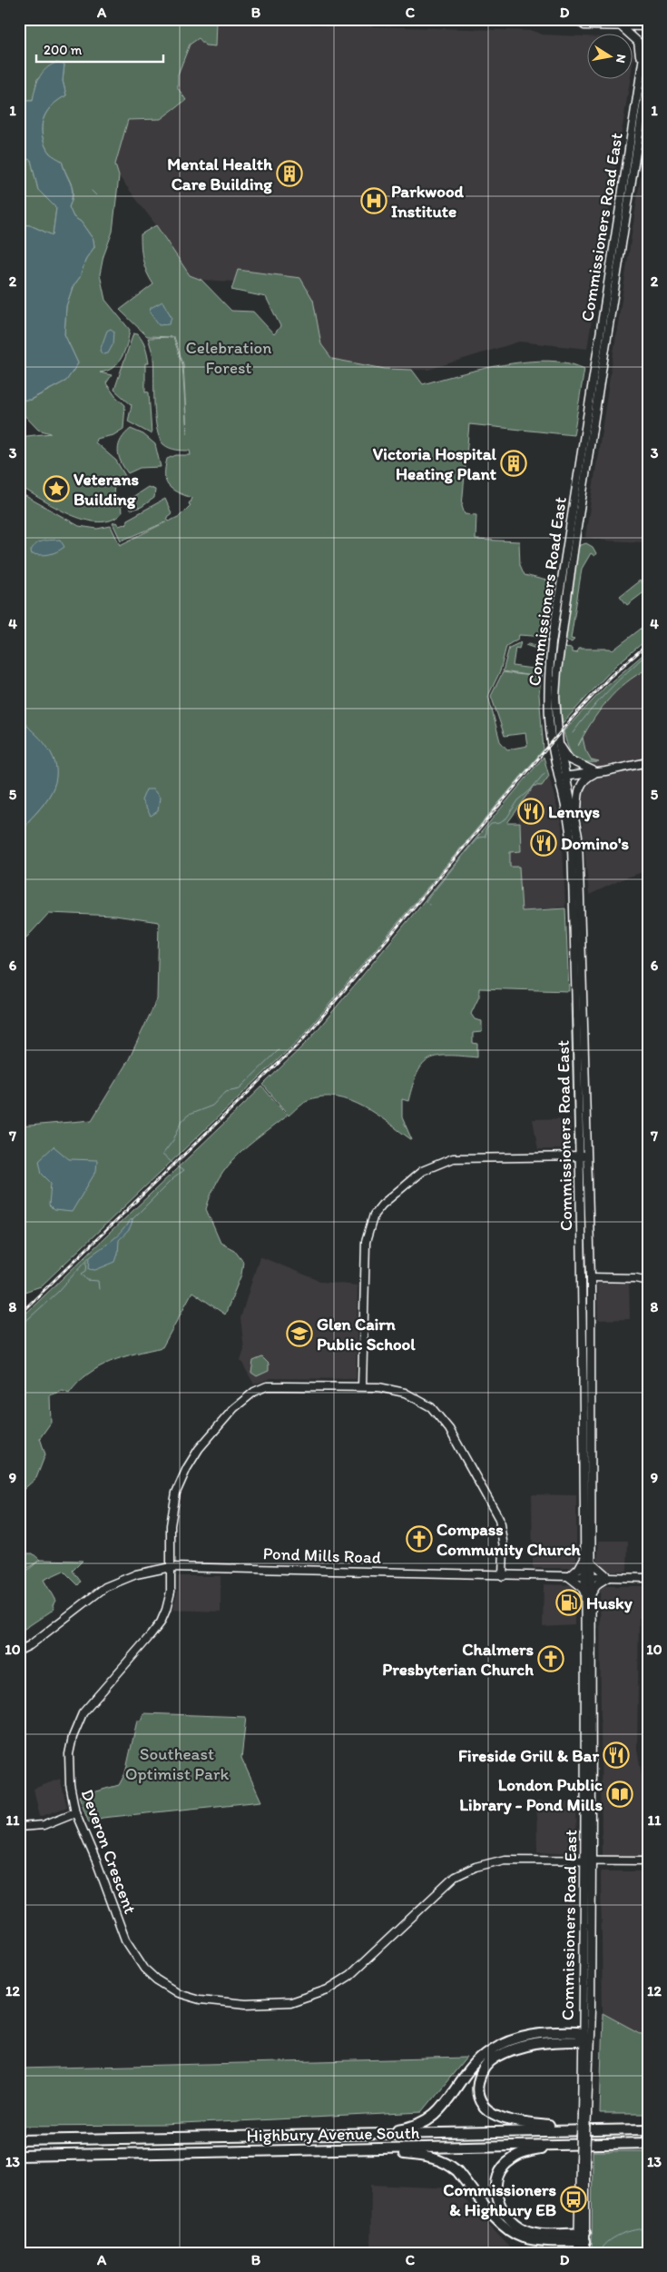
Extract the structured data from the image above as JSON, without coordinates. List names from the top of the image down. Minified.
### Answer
{"streets":{"highway":["Highbury Avenue South"],"main road":["Commissioners Road East","Pond Mills Road","Deveron Crescent"]},"crossings":[["Commissioners Road East","Pond Mills Road"],["Commissioners Road East","Deveron Crescent"],["Pond Mills Road","Deveron Crescent"]],"parks":["Celebration Forest","Southeast Optimist Park"],"places":{"building":["Mental Health Care Building","Victoria Hospital Heating Plant"],"hospital":["Parkwood Institute"],"place":["Veterans Building"],"restaurant":["Lennys","Domino's","Fireside Grill & Bar"],"school or university":["Glen Cairn Public School"],"church":["Compass Community Church","Chalmers Presbyterian Church"],"fuel station":["Husky"],"library":["London Public Library - Pond Mills"],"bus stop":["Commissioners & Highbury EB"]},"scale_bar":"200 m","north":"right","grid":{"columns":["A","B","C","D"],"rows":["1","2","3","4","5","6","7","8","9","10","11","12","13"]}}
